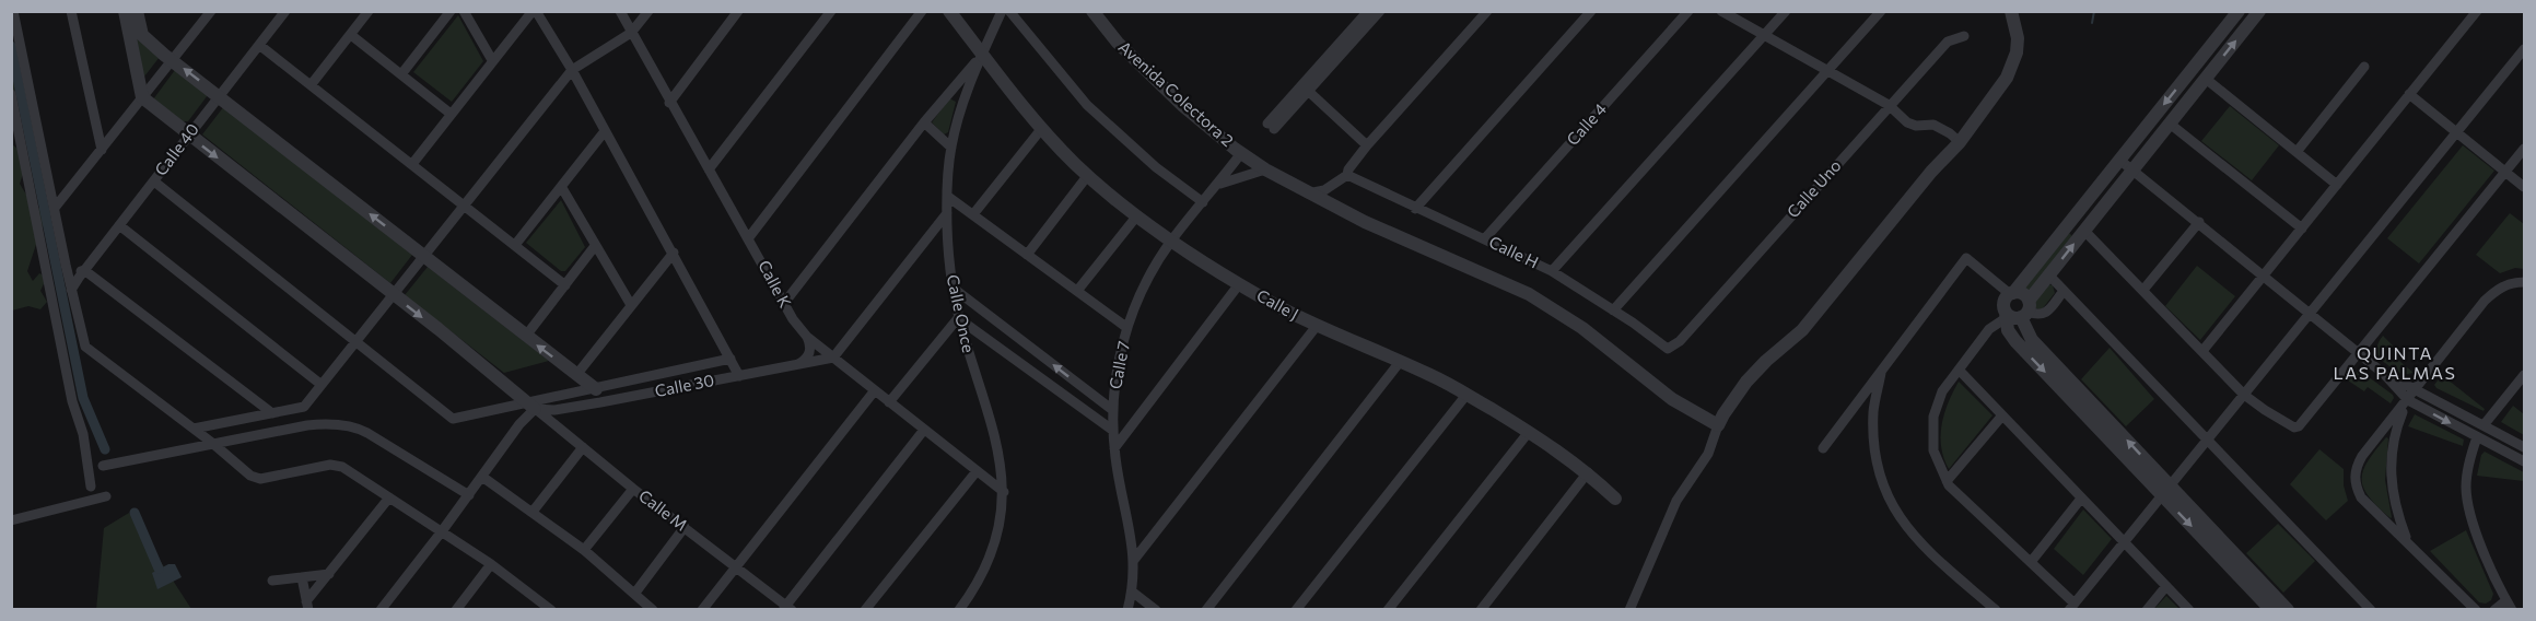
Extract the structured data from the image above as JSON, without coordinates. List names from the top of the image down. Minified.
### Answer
{"streets":{"street":["Avenida Colectora 2","Calle 4","Calle 40","Calle Uno","Calle H","Calle K","Calle J","Calle Once","Calle 7","Calle 30","Calle M"]},"crossings":[["Avenida Colectora 2","Calle 7"],["Calle 4","Calle H"],["Calle Uno","Calle H"],["Calle K","Calle Once"],["Calle K","Calle 30"],["Calle J","Calle Once"],["Calle J","Calle 7"]],"districts":["QUINTA LAS PALMAS"]}
